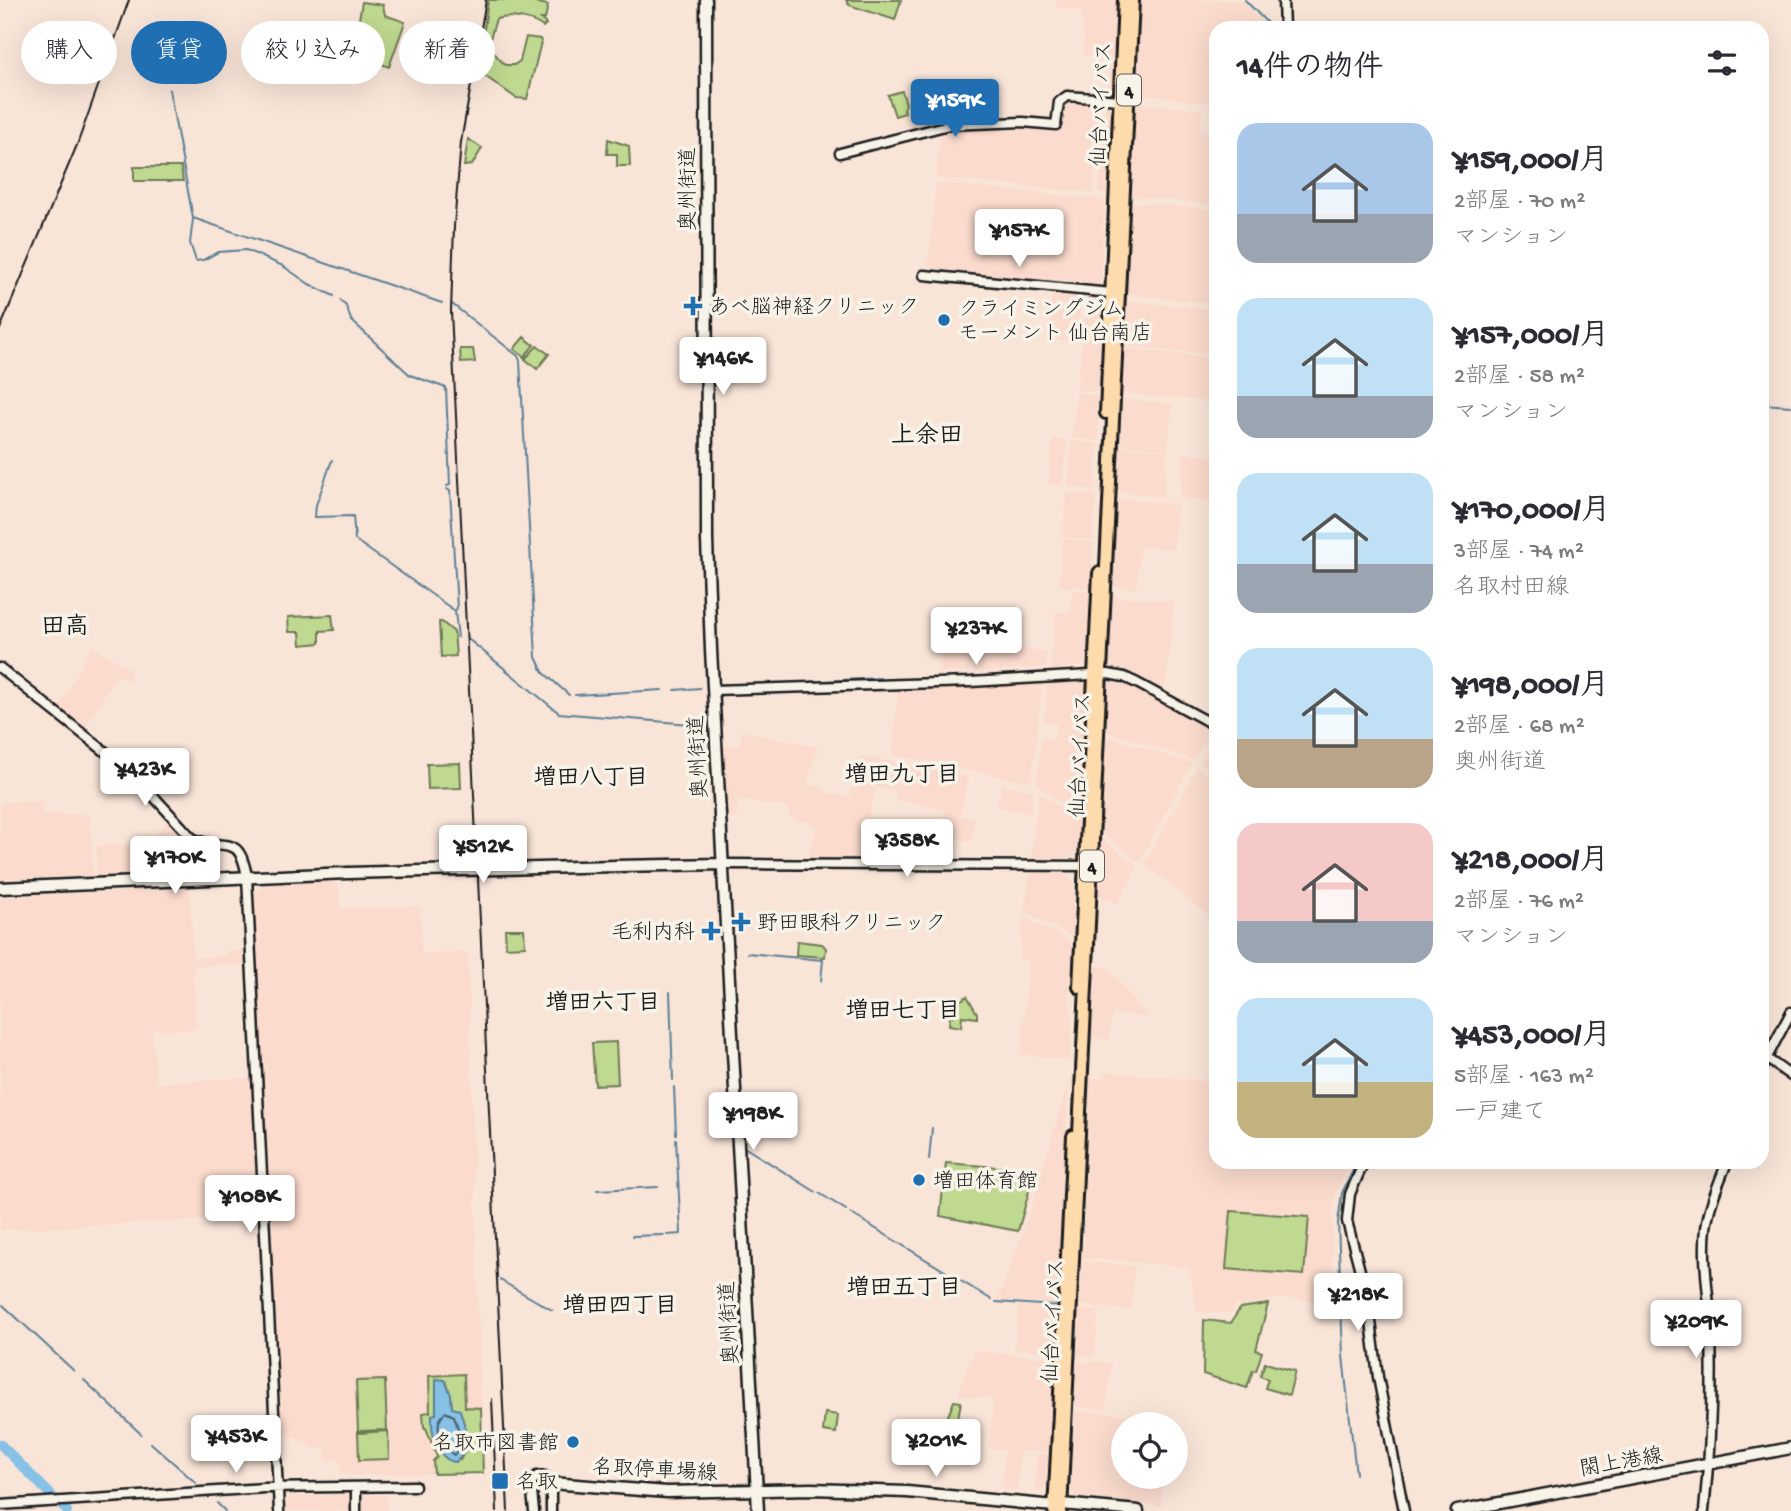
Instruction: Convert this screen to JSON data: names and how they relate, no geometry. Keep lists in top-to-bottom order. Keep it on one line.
{"streets":{"highway":["4","仙台バイパス"],"main road":["奥州街道","閖上港線","名取停車場線"]},"crossings":[["奥州街道","名取停車場線"]],"districts":["上余田","田高","増田九丁目","増田八丁目","増田六丁目","増田七丁目","増田五丁目","増田四丁目"],"places":{"health":["あべ脳神経クリニック","野田眼科クリニック","毛利内科"],"other":["クライミングジム モーメント 仙台南店","増田体育館","名取市図書館"],"transit":["名取"]},"page":{"chip":["購入","賃貸","絞り込み","新着"],"heading":"14件の物件","price":["¥159K","¥157K","¥146K","¥237K","¥423K","¥358K","¥512K","¥170K","¥198K","¥108K","¥218K","¥209K","¥453K","¥201K"],"list":[{"name":"¥159,000/月","note":"2部屋 · 70 m² · マンション"},{"name":"¥157,000/月","note":"2部屋 · 58 m² · マンション"},{"name":"¥170,000/月","note":"3部屋 · 74 m² · 名取村田線"},{"name":"¥198,000/月","note":"2部屋 · 68 m² · 奥州街道"},{"name":"¥218,000/月","note":"2部屋 · 76 m² · マンション"},{"name":"¥453,000/月","note":"5部屋 · 163 m² · 一戸建て"}]}}
